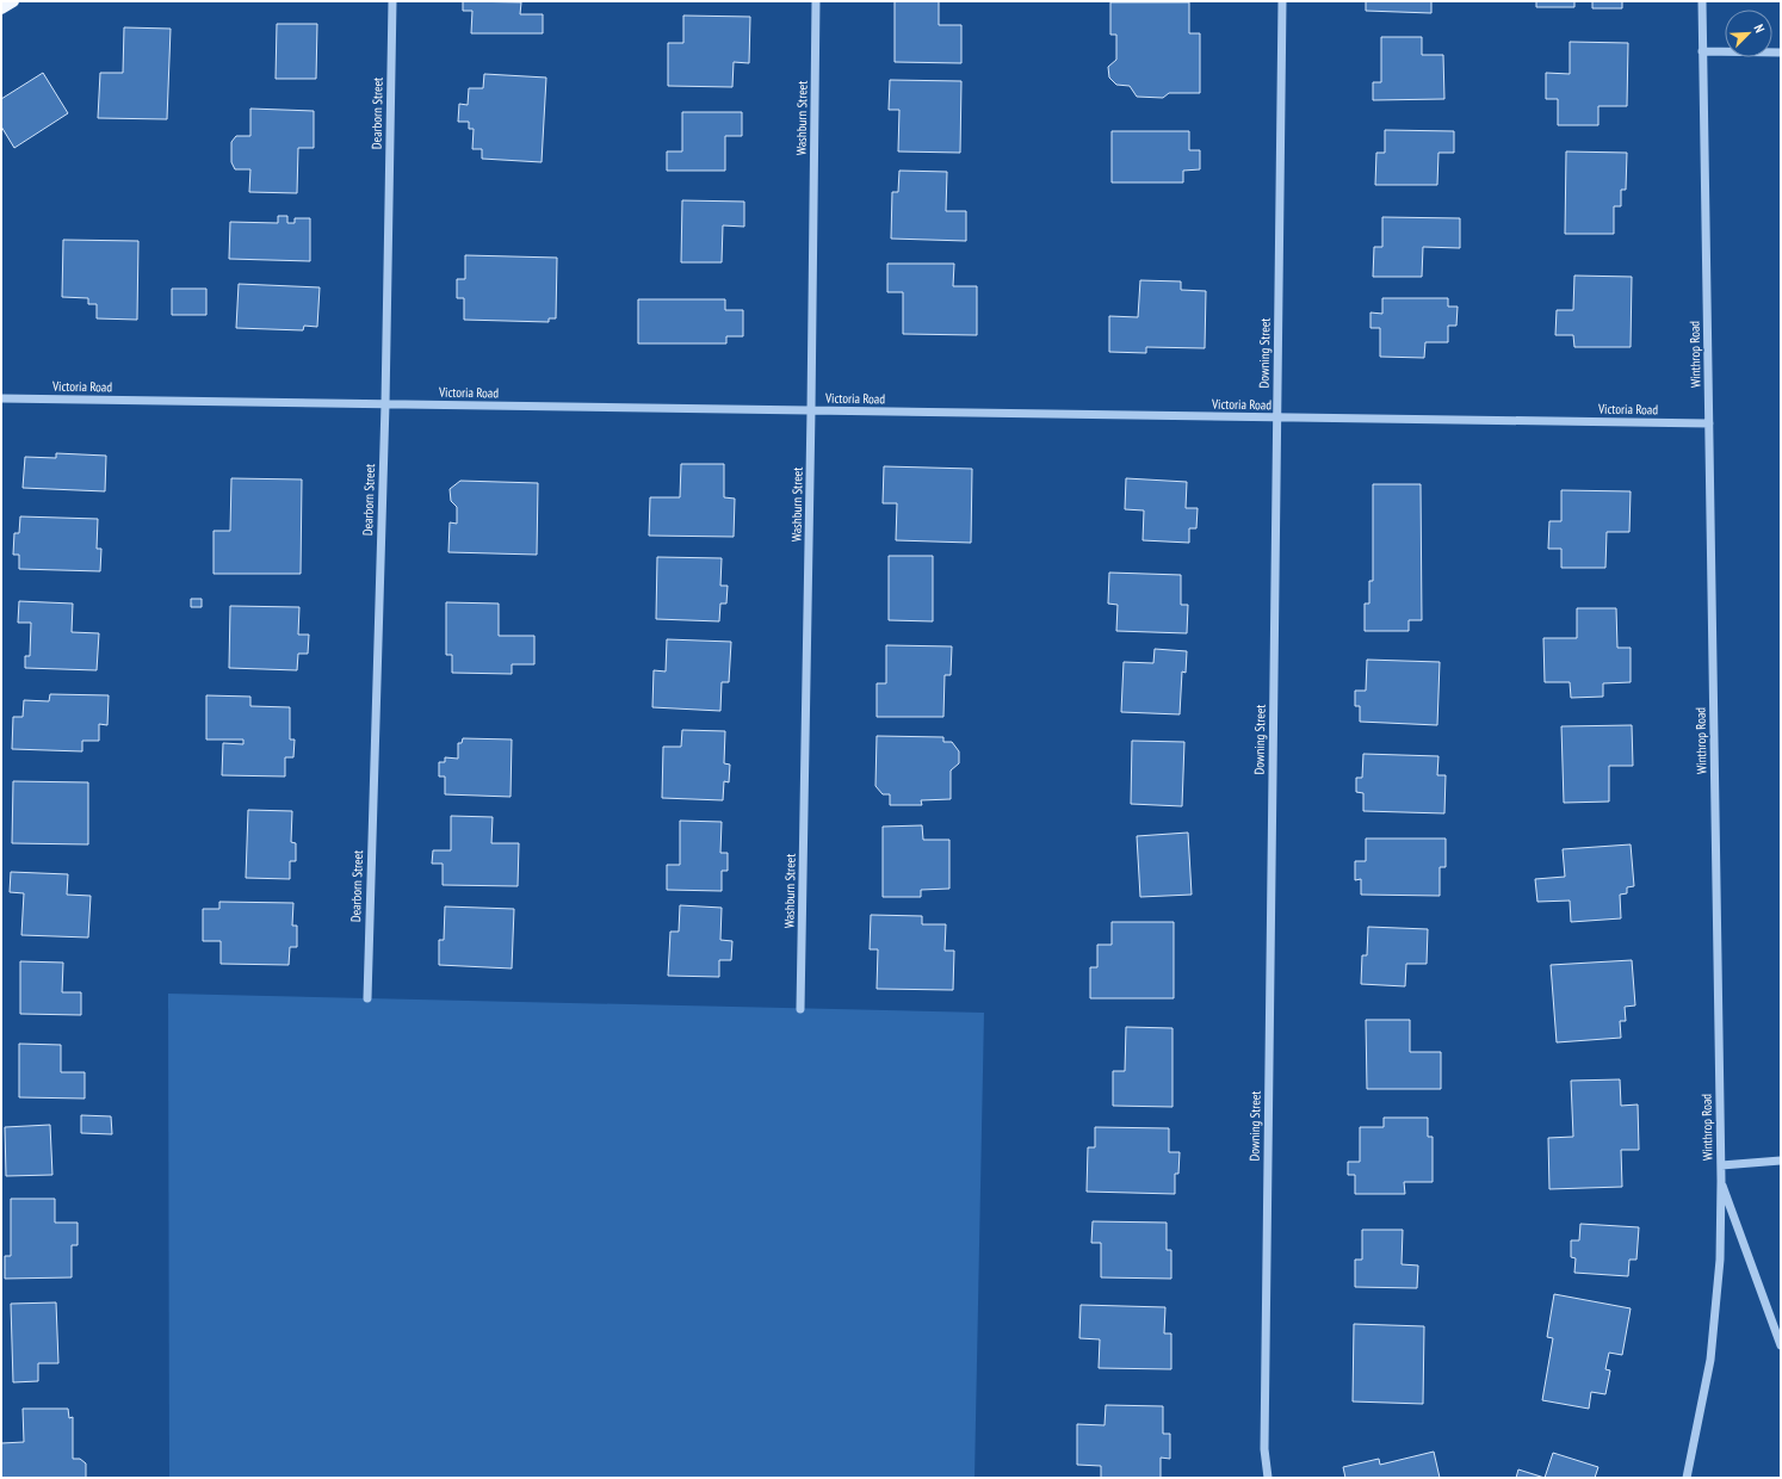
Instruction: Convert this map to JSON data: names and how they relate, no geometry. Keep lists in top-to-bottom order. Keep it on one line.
{"streets":{"street":["Dearborn Street","Washburn Street","Downing Street","Winthrop Road","Victoria Road"]},"crossings":[["Dearborn Street","Victoria Road"],["Washburn Street","Victoria Road"],["Downing Street","Victoria Road"],["Winthrop Road","Victoria Road"]],"north":"top right"}
